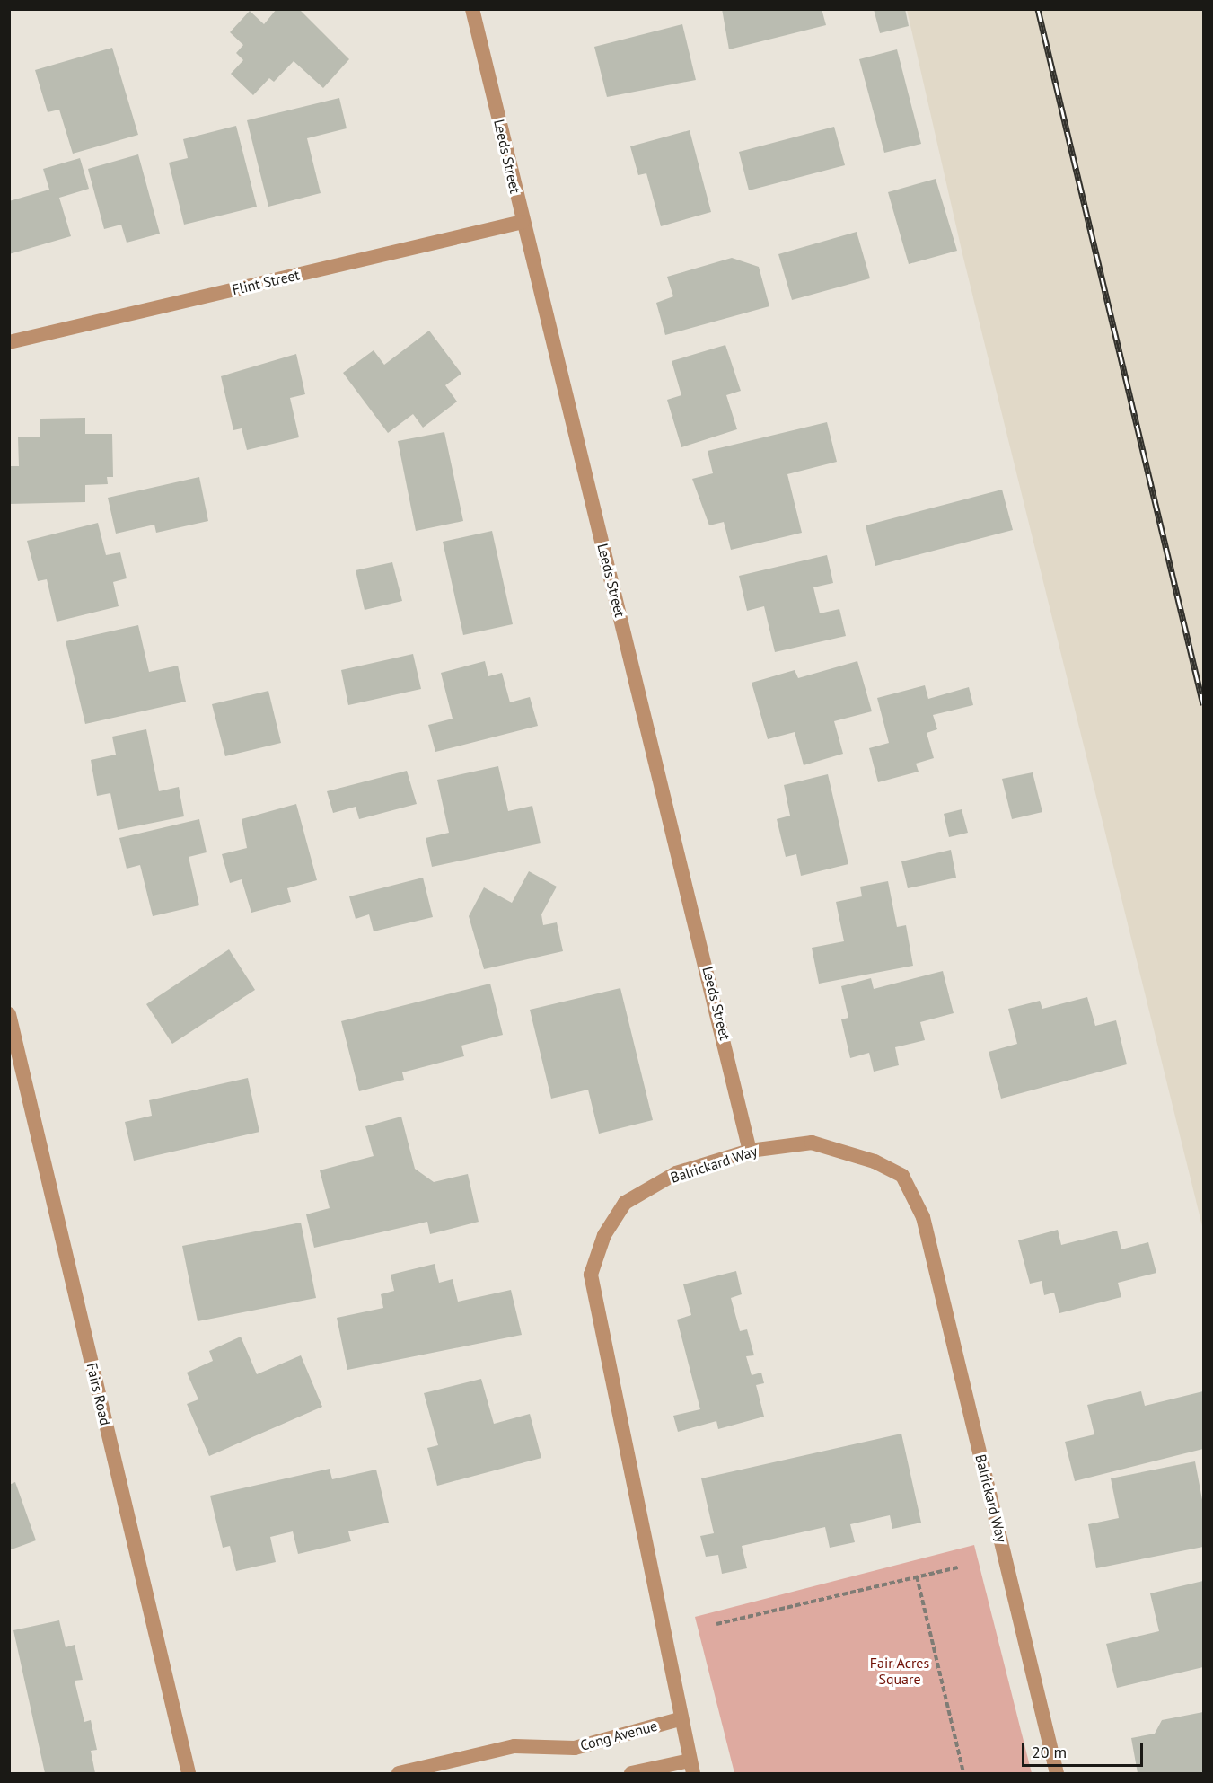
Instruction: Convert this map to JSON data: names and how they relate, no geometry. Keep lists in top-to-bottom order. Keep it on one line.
{"streets":{"street":["Leeds Street","Flint Street","Balrickard Way","Fairs Road","Cong Avenue"]},"crossings":[["Leeds Street","Flint Street"],["Leeds Street","Balrickard Way"],["Balrickard Way","Cong Avenue"]],"parks":["Fair Acres Square"],"scale_bar":"20 m"}
